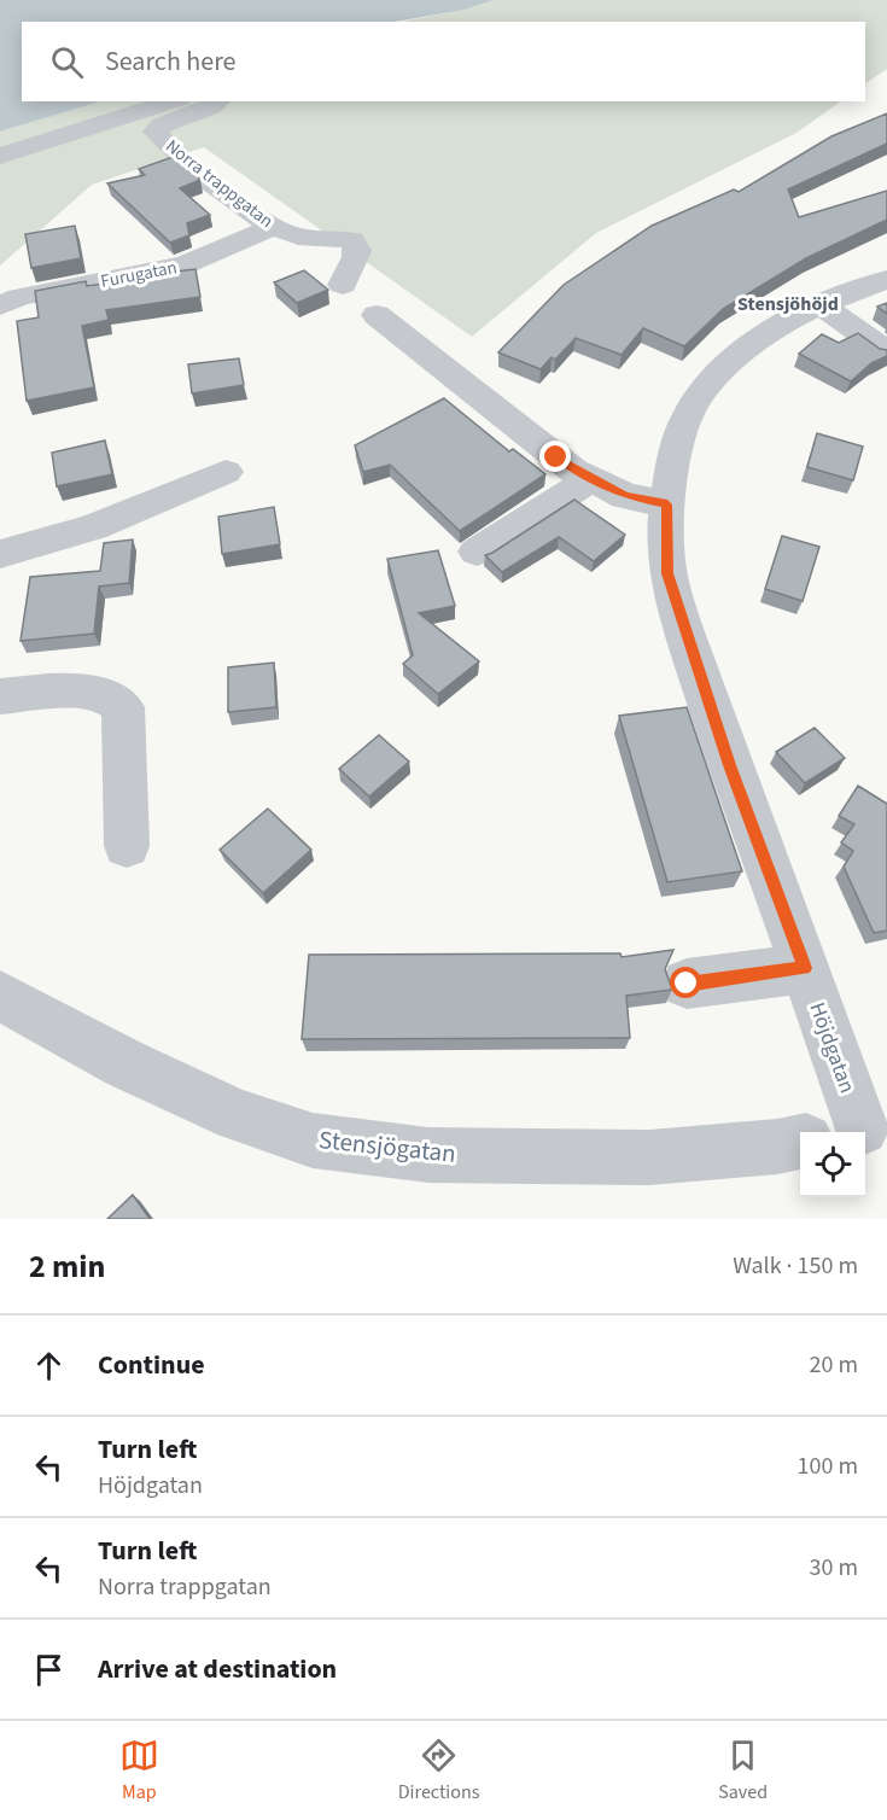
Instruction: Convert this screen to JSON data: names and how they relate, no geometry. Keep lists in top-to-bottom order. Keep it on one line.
{"streets":{"street":["Norra trappgatan","Furugatan","Höjdgatan","Stensjögatan"]},"crossings":[["Norra trappgatan","Furugatan"]],"districts":["Stensjöhöjd"],"page":{"search":"Search here","heading":["2 min","Walk · 150 m"],"list":[["Continue","20 m"],["Turn left","Höjdgatan","100 m"],["Turn left","Norra trappgatan","30 m"],"Arrive at destination"],"nav":["Map","Directions","Saved"]}}
